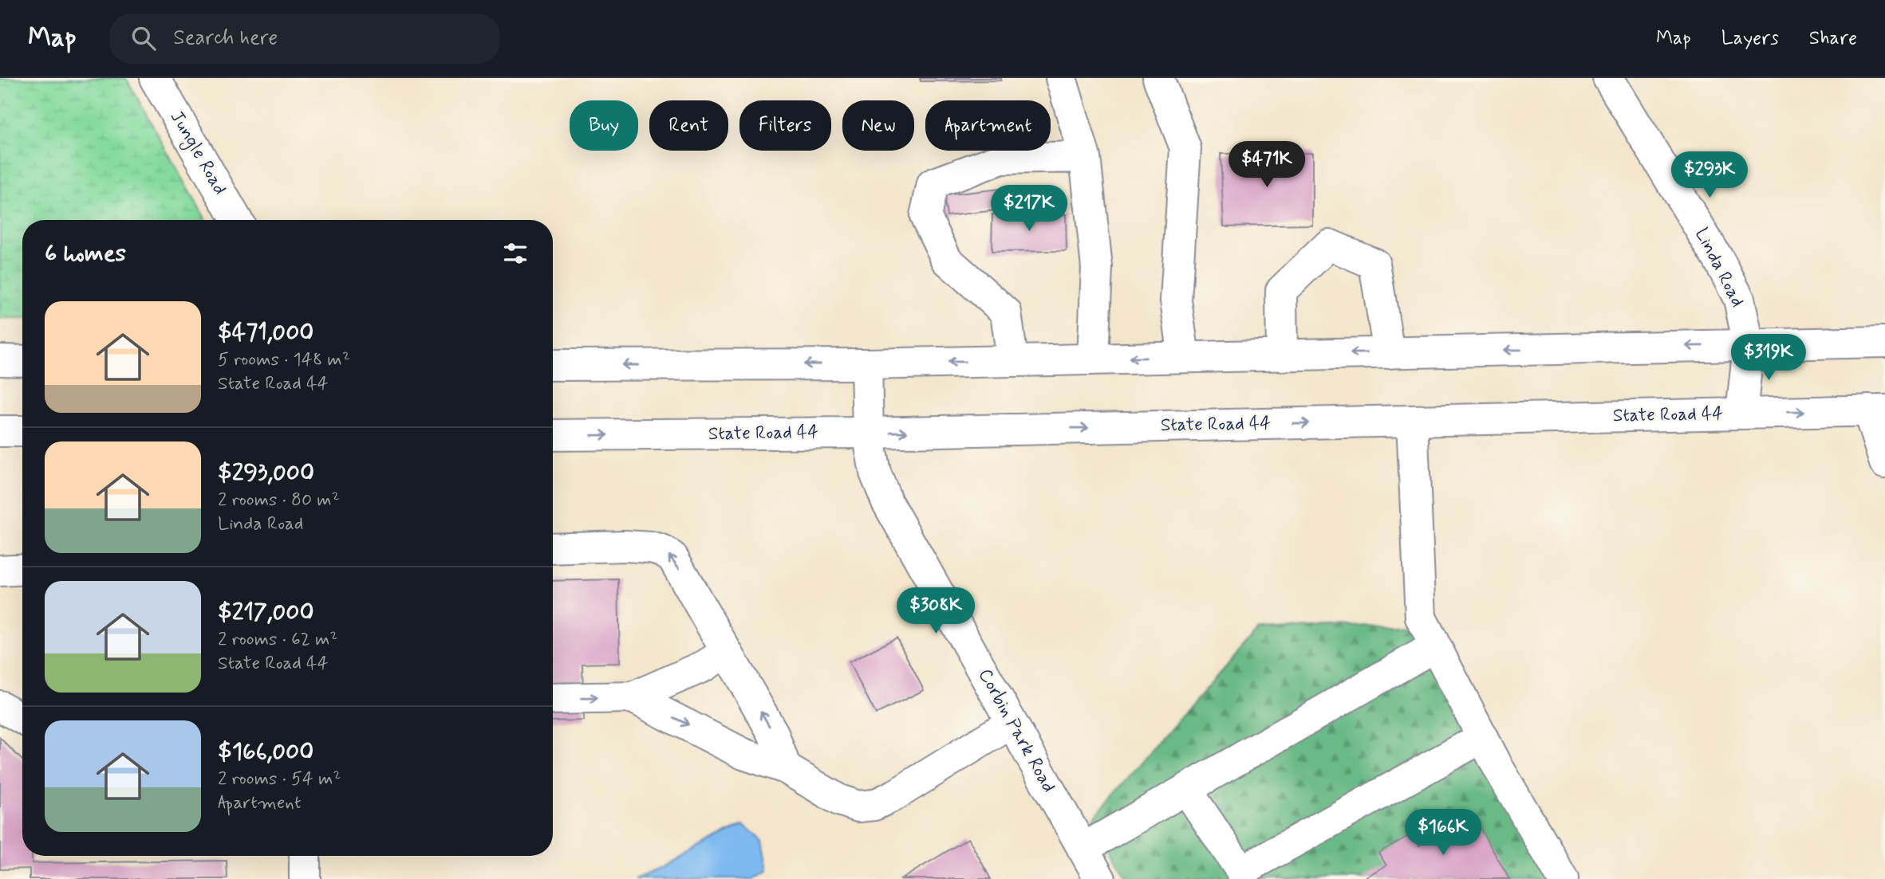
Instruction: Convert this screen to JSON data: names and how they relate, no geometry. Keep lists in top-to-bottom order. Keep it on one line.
{"streets":{"main road":["Jungle Road","Linda Road","State Road 44","Corbin Park Road"]},"crossings":[["Linda Road","State Road 44"],["State Road 44","Corbin Park Road"]],"page":{"header":"Map","search":"Search here","nav":["Map","Layers","Share"],"chip":["Buy","Rent","Filters","New","Apartment"],"price":["$471K","$293K","$217K","$319K","$308K","$166K"],"heading":"6 homes","list":[{"name":"$471,000","note":"5 rooms · 148 m² · State Road 44"},{"name":"$293,000","note":"2 rooms · 80 m² · Linda Road"},{"name":"$217,000","note":"2 rooms · 62 m² · State Road 44"},{"name":"$166,000","note":"2 rooms · 54 m² · Apartment"}]}}
